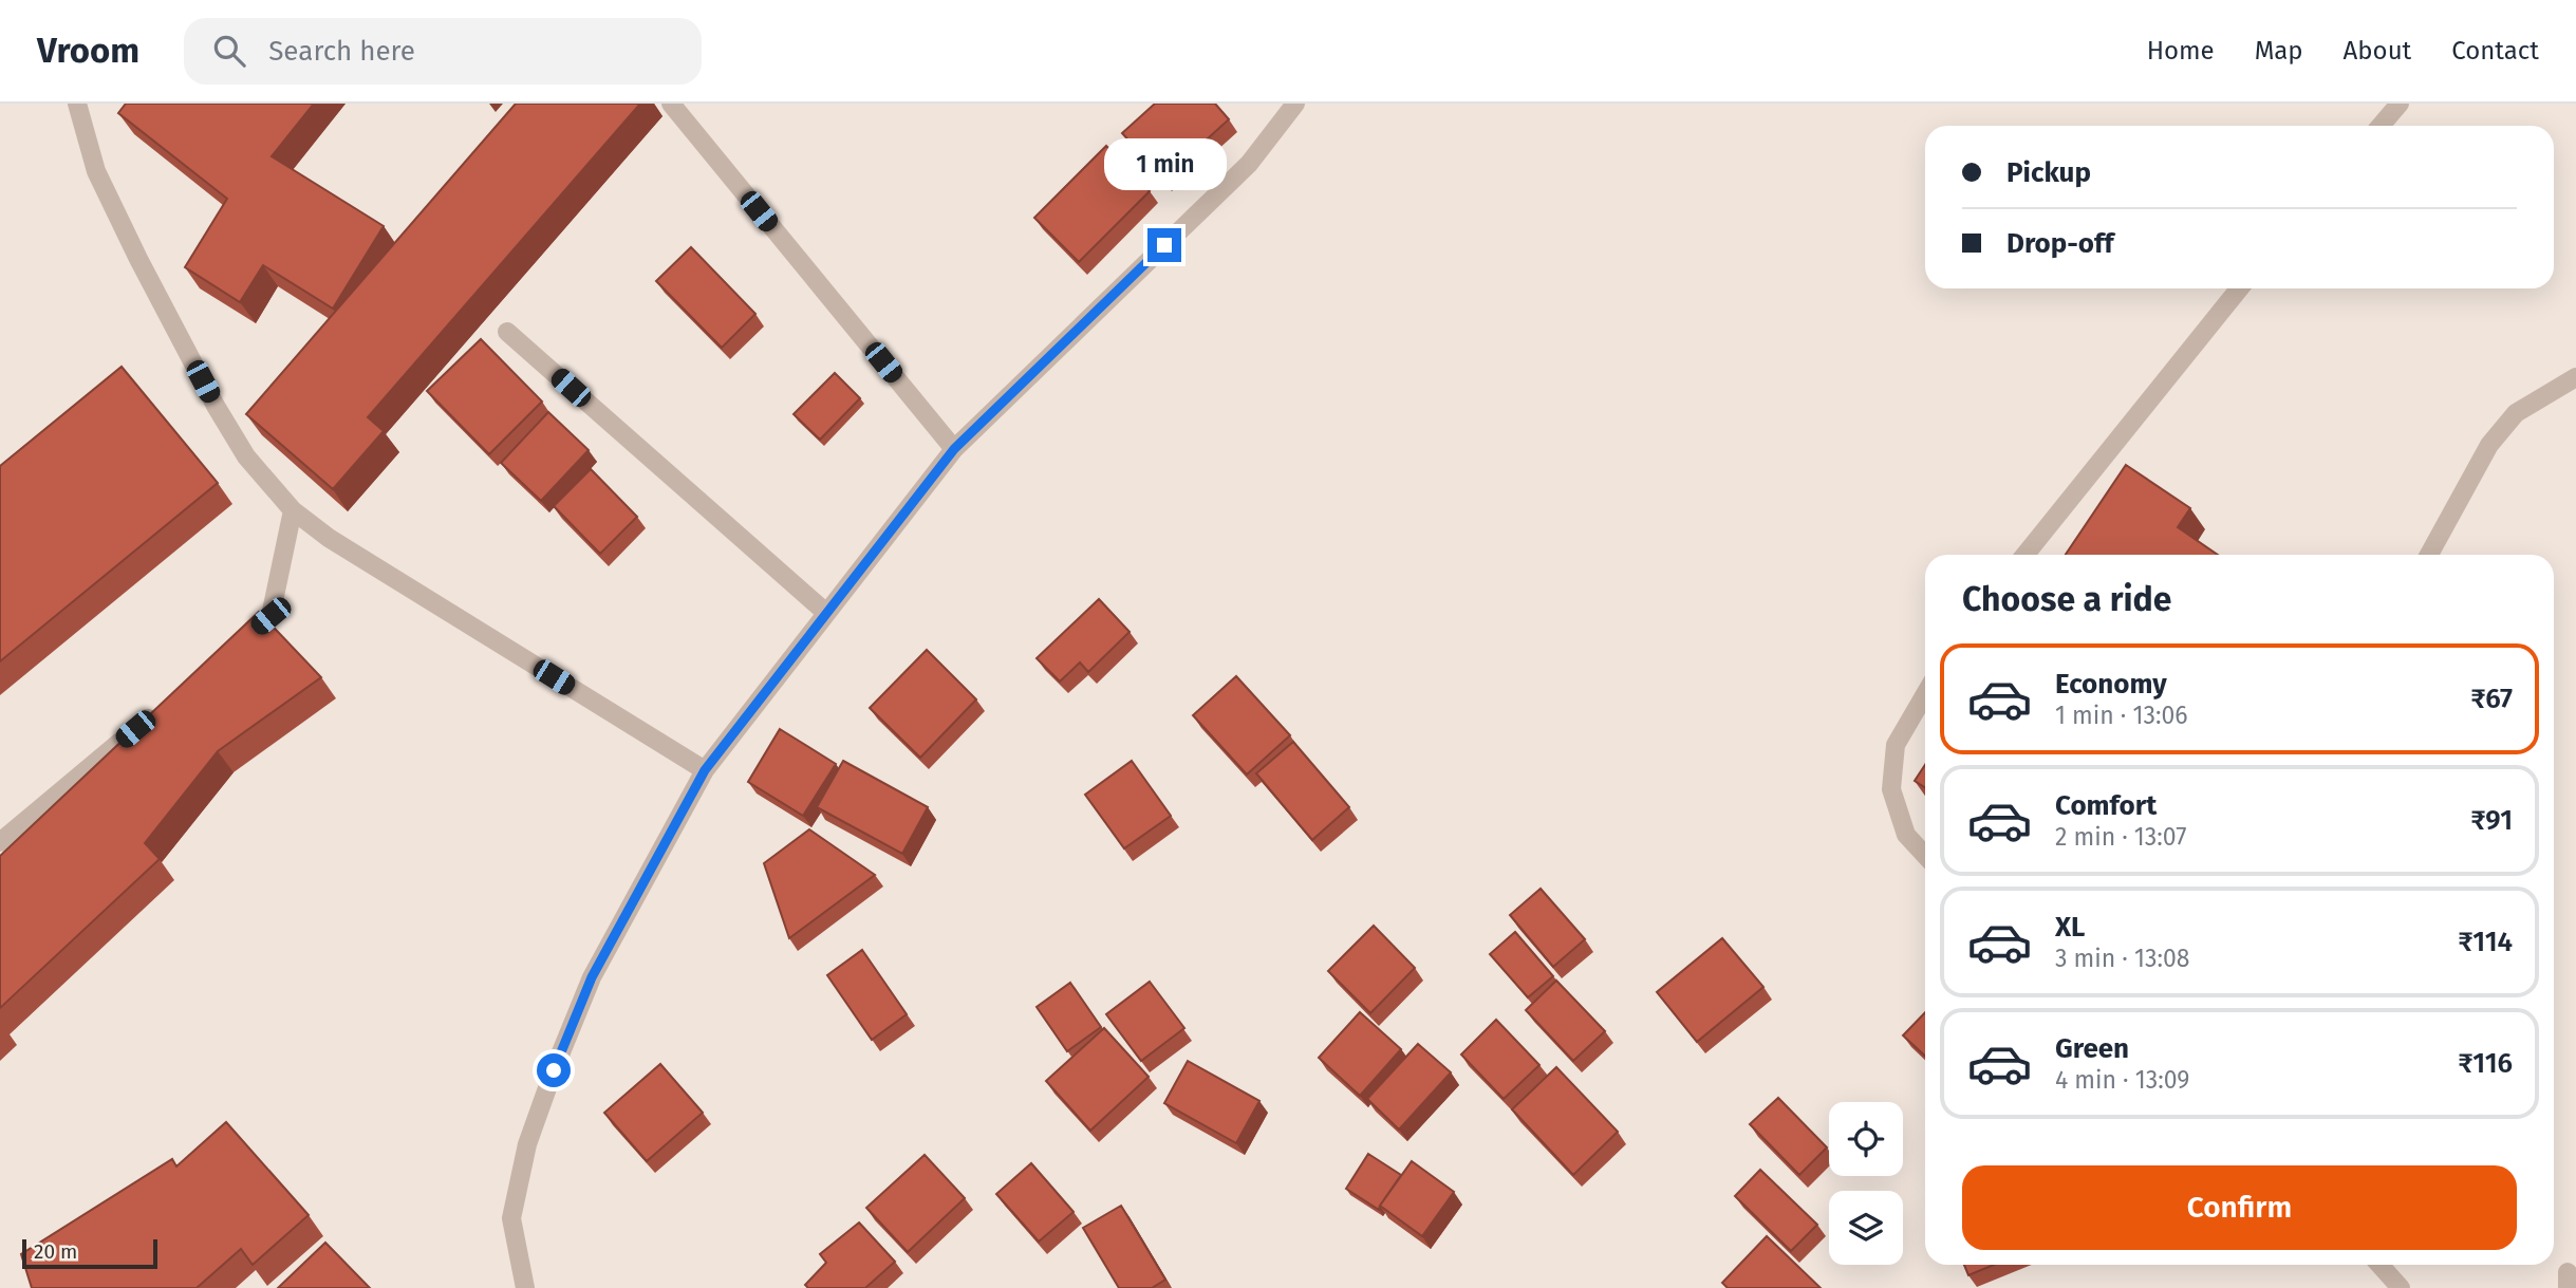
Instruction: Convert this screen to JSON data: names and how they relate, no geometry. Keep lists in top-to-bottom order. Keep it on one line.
{"scale_bar":"20 m","page":{"header":"Vroom","search":"Search here","nav":["Home","Map","About","Contact"],"banner":["Pickup","Drop-off"],"bubble":"1 min","heading":"Choose a ride","list":[{"name":"Economy","note":"1 min · 13:06","value":"₹67"},{"name":"Comfort","note":"2 min · 13:07","value":"₹91"},{"name":"XL","note":"3 min · 13:08","value":"₹114"},{"name":"Green","note":"4 min · 13:09","value":"₹116"}],"buttons":"Confirm","scale":"20 m"}}
